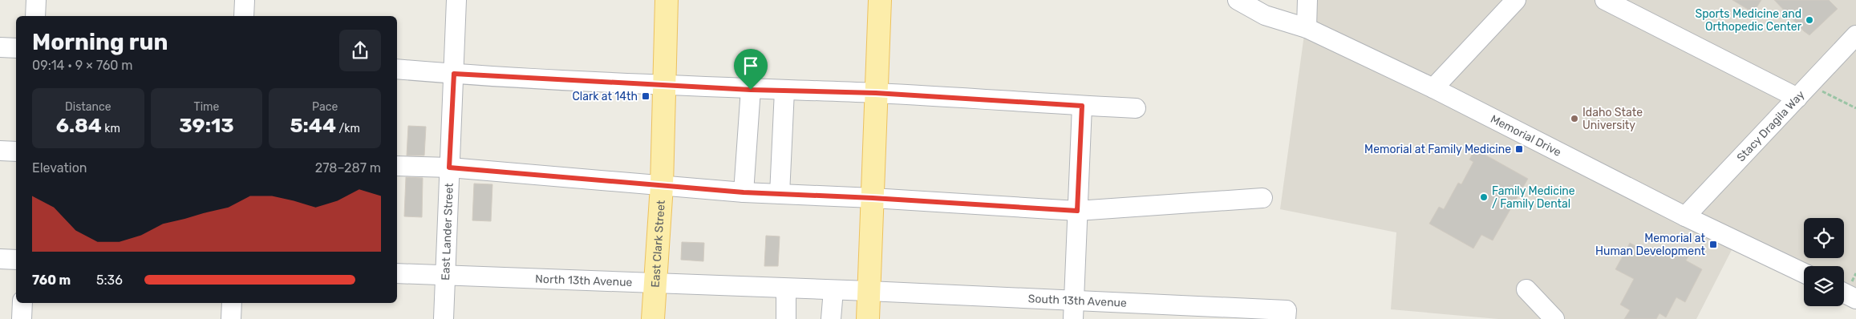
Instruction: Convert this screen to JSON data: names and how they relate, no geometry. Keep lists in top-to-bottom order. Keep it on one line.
{"streets":{"main road":["East Clark Street"],"street":["Stacy Dragila Way","Memorial Drive","East Lander Street","North 13th Avenue","South 13th Avenue"]},"crossings":[["Stacy Dragila Way","Memorial Drive"],["East Lander Street","North 13th Avenue"],["East Clark Street","North 13th Avenue"],["North 13th Avenue","South 13th Avenue"]],"places":{"other":["Sports Medicine and Orthopedic Center","Idaho State University","Family Medicine / Family Dental"],"transit":["Clark at 14th","Memorial at Family Medicine","Memorial at Human Development"]},"page":{"heading":["Morning run","09:14 · 9 × 760 m"],"stats":[["Distance","6.84 km"],["Time","39:13"],["Pace","5:44 /km"]],"chart":["Elevation","278–287 m"],"list":[{"name":"760 m","note":"5:36"}]}}
